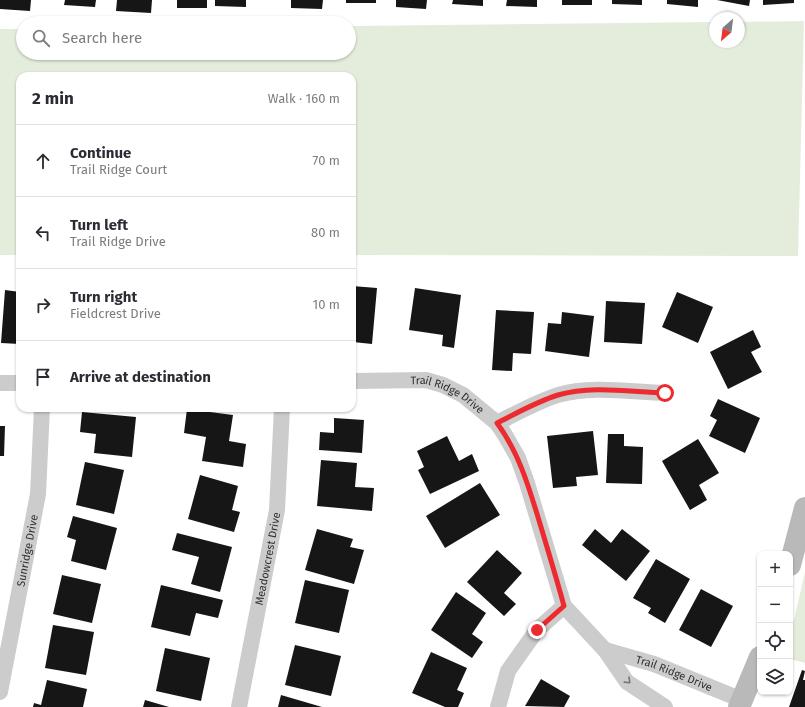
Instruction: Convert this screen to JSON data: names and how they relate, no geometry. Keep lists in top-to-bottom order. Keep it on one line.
{"streets":{"street":["Trail Ridge Drive","Sunridge Drive","Meadowcrest Drive"]},"north":"bottom left","page":{"search":"Search here","heading":["2 min","Walk · 160 m"],"list":[["Continue","Trail Ridge Court","70 m"],["Turn left","Trail Ridge Drive","80 m"],["Turn right","Fieldcrest Drive","10 m"],"Arrive at destination"],"map_buttons":["+","−"]}}
